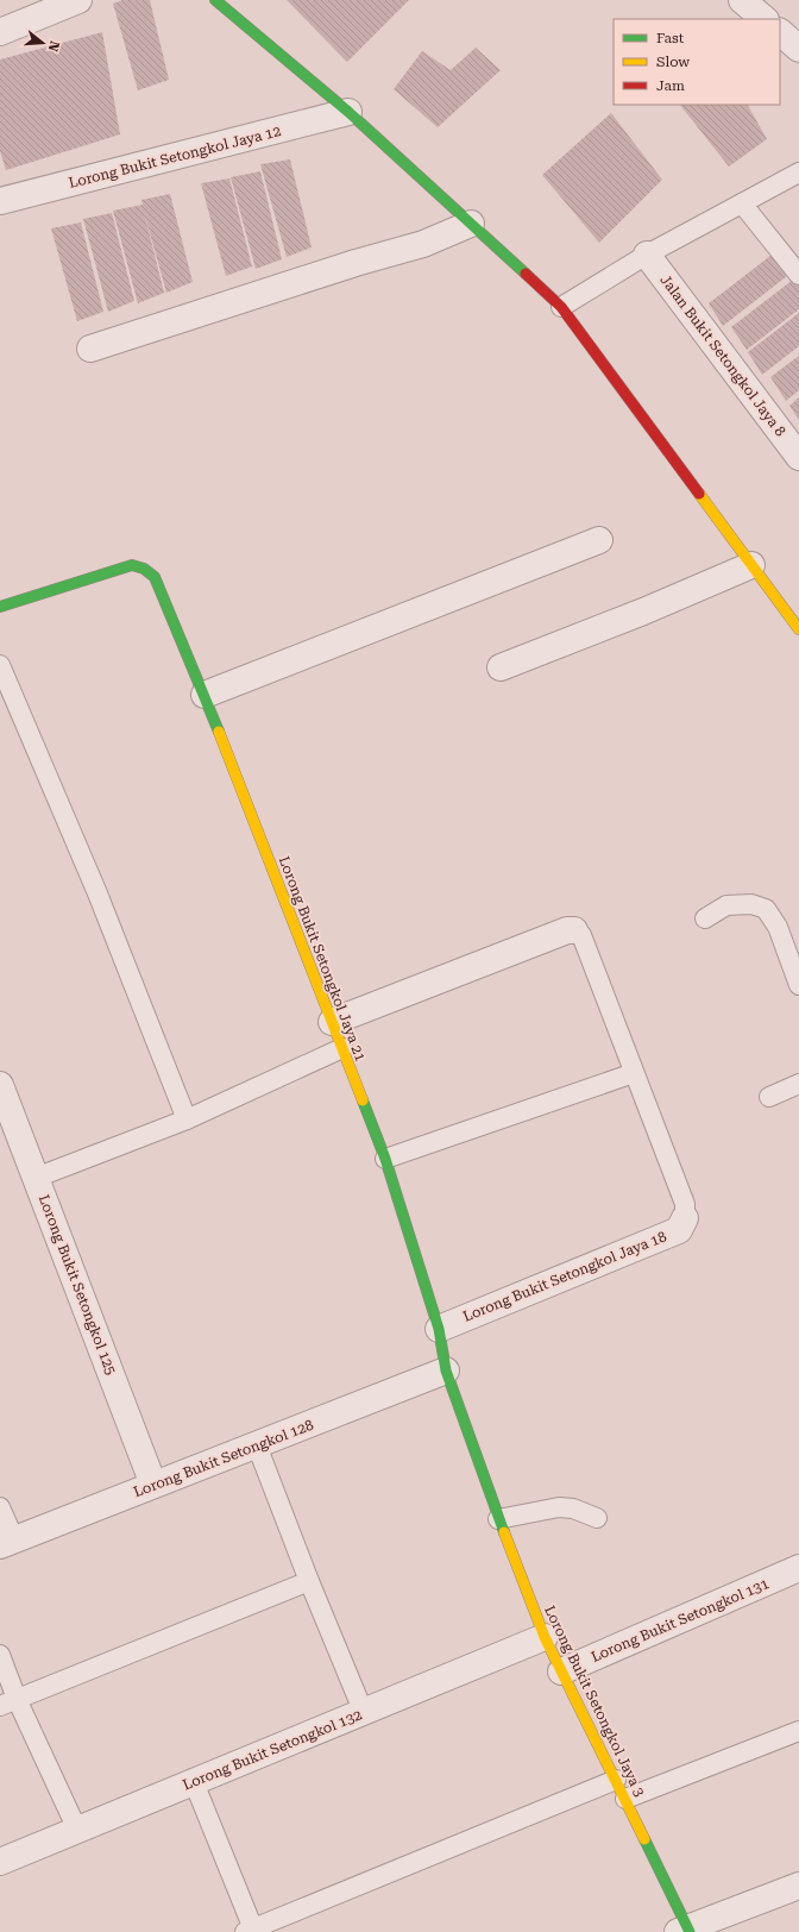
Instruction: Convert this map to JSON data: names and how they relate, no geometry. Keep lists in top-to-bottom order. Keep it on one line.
{"streets":{"street":["Lorong Bukit Setongkol Jaya 12","Jalan Bukit Setongkol Jaya 8","Lorong Bukit Setongkol Jaya 21","Lorong Bukit Setongkol Jaya 18","Lorong Bukit Setongkol 125","Lorong Bukit Setongkol 128","Lorong Bukit Setongkol 131","Lorong Bukit Setongkol Jaya 3","Lorong Bukit Setongkol 132"]},"crossings":[["Lorong Bukit Setongkol Jaya 21","Lorong Bukit Setongkol Jaya 18"],["Lorong Bukit Setongkol Jaya 21","Lorong Bukit Setongkol 128"],["Lorong Bukit Setongkol Jaya 21","Lorong Bukit Setongkol Jaya 3"],["Lorong Bukit Setongkol 125","Lorong Bukit Setongkol 128"],["Lorong Bukit Setongkol 128","Lorong Bukit Setongkol Jaya 3"],["Lorong Bukit Setongkol 131","Lorong Bukit Setongkol Jaya 3"],["Lorong Bukit Setongkol Jaya 3","Lorong Bukit Setongkol 132"]],"legend":["Fast","Slow","Jam"],"north":"right"}
